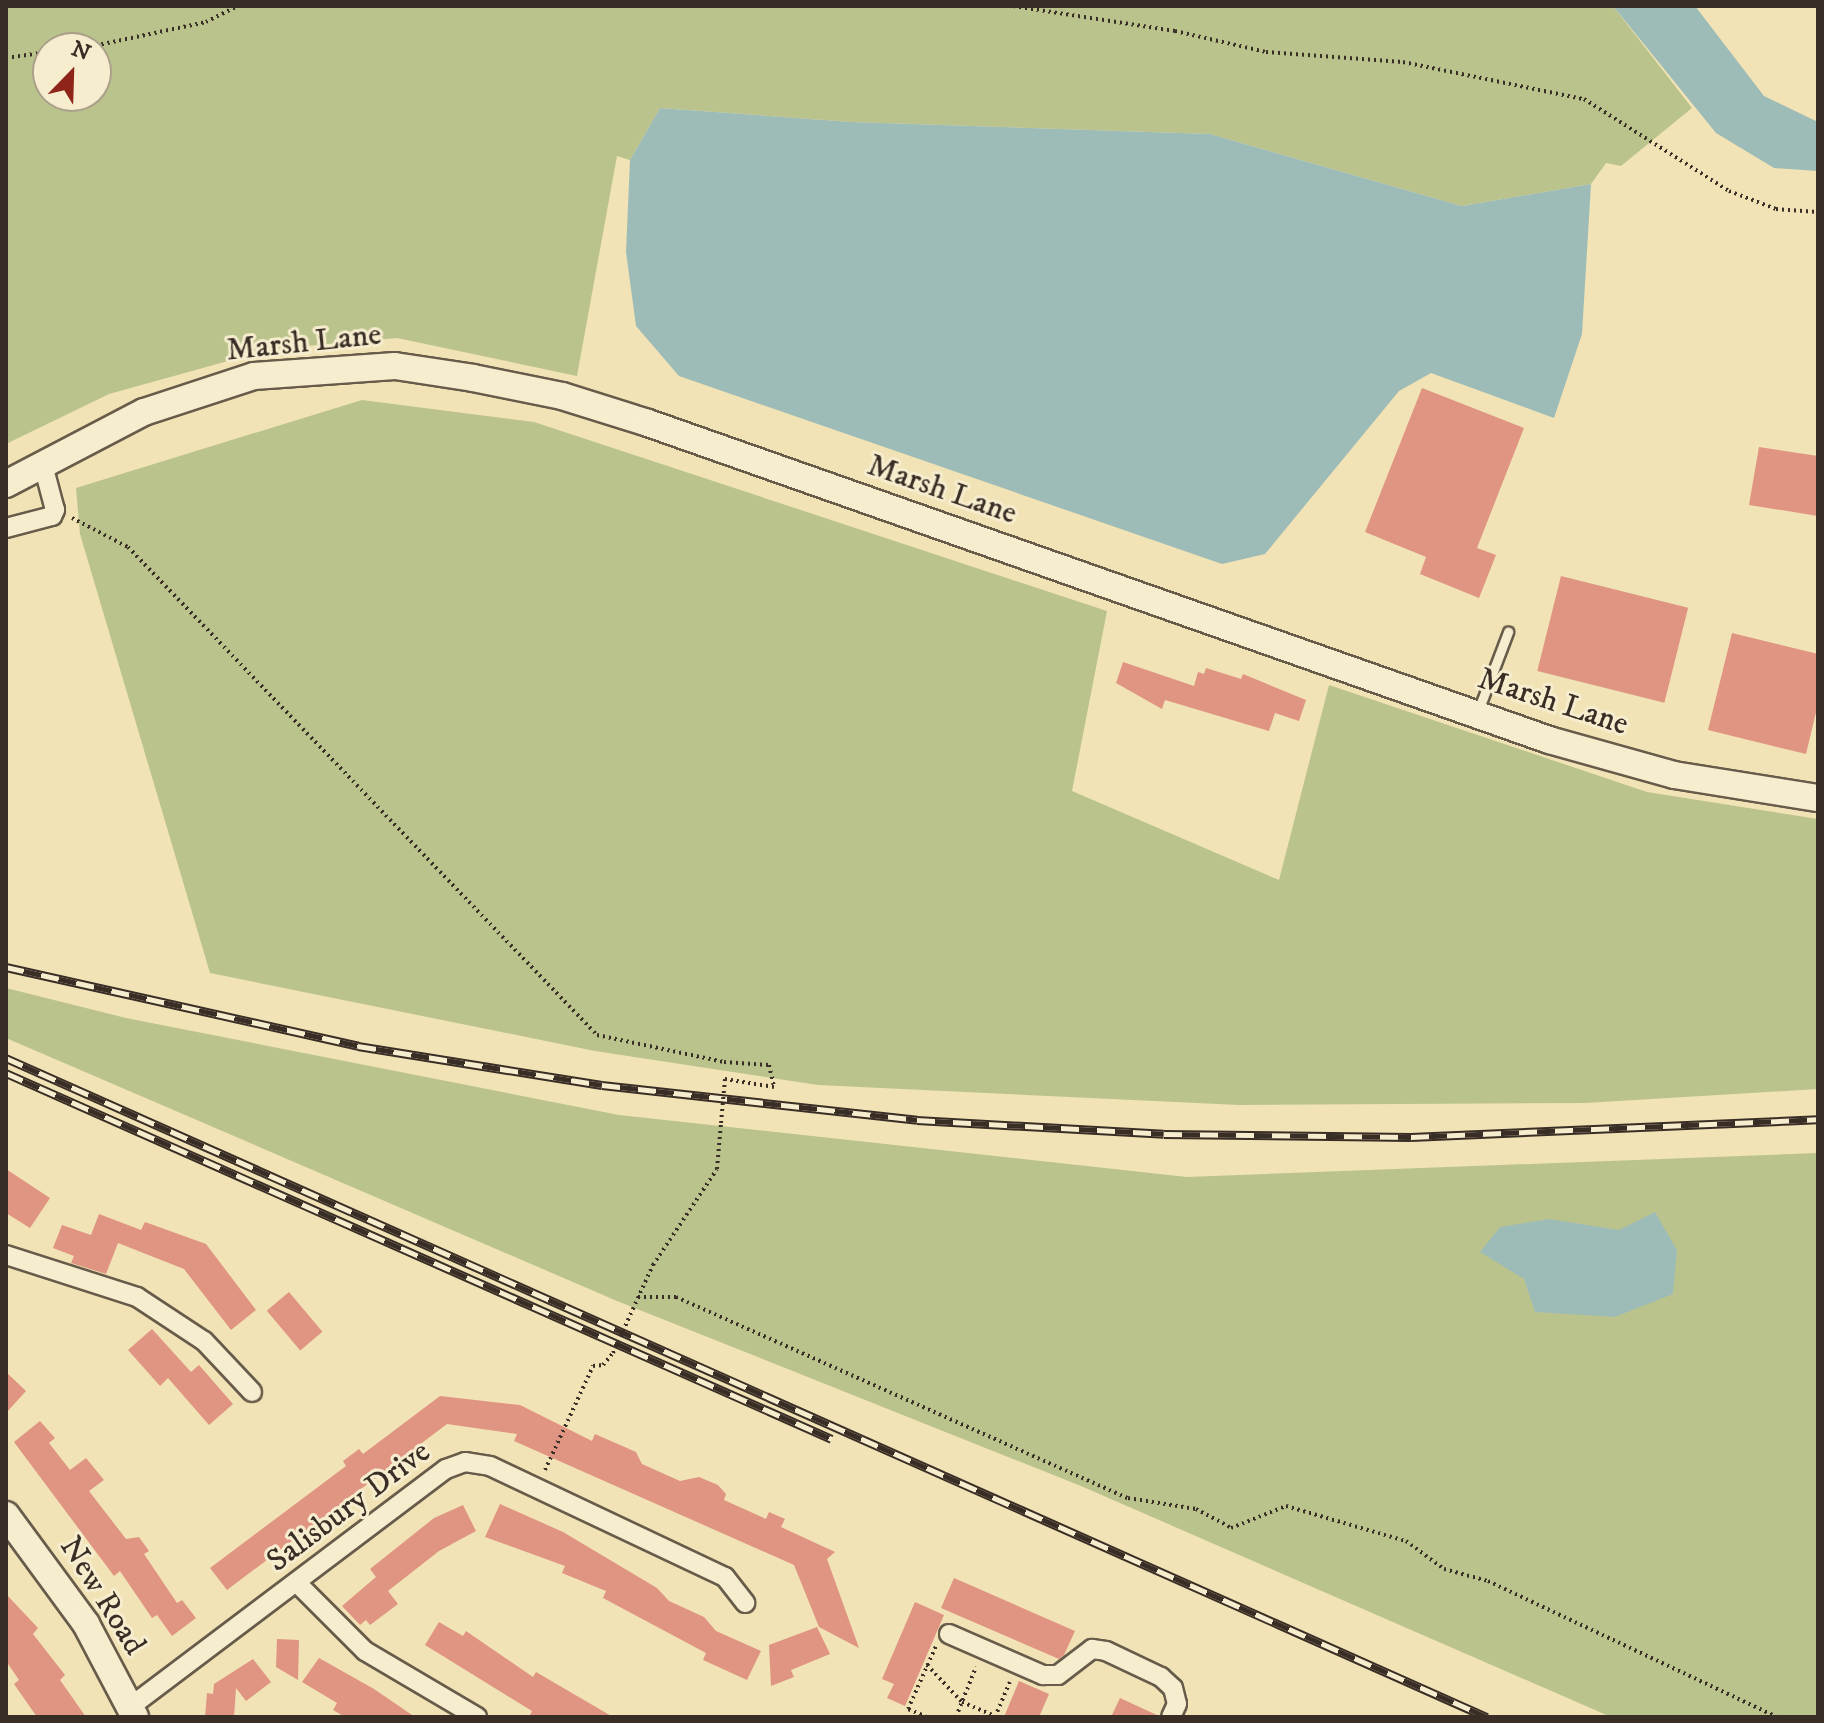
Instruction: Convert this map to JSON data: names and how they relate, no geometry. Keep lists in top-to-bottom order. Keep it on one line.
{"streets":{"main road":["Marsh Lane","New Road"],"street":["Salisbury Drive"]},"crossings":[["Salisbury Drive","New Road"]],"north":"top right"}
